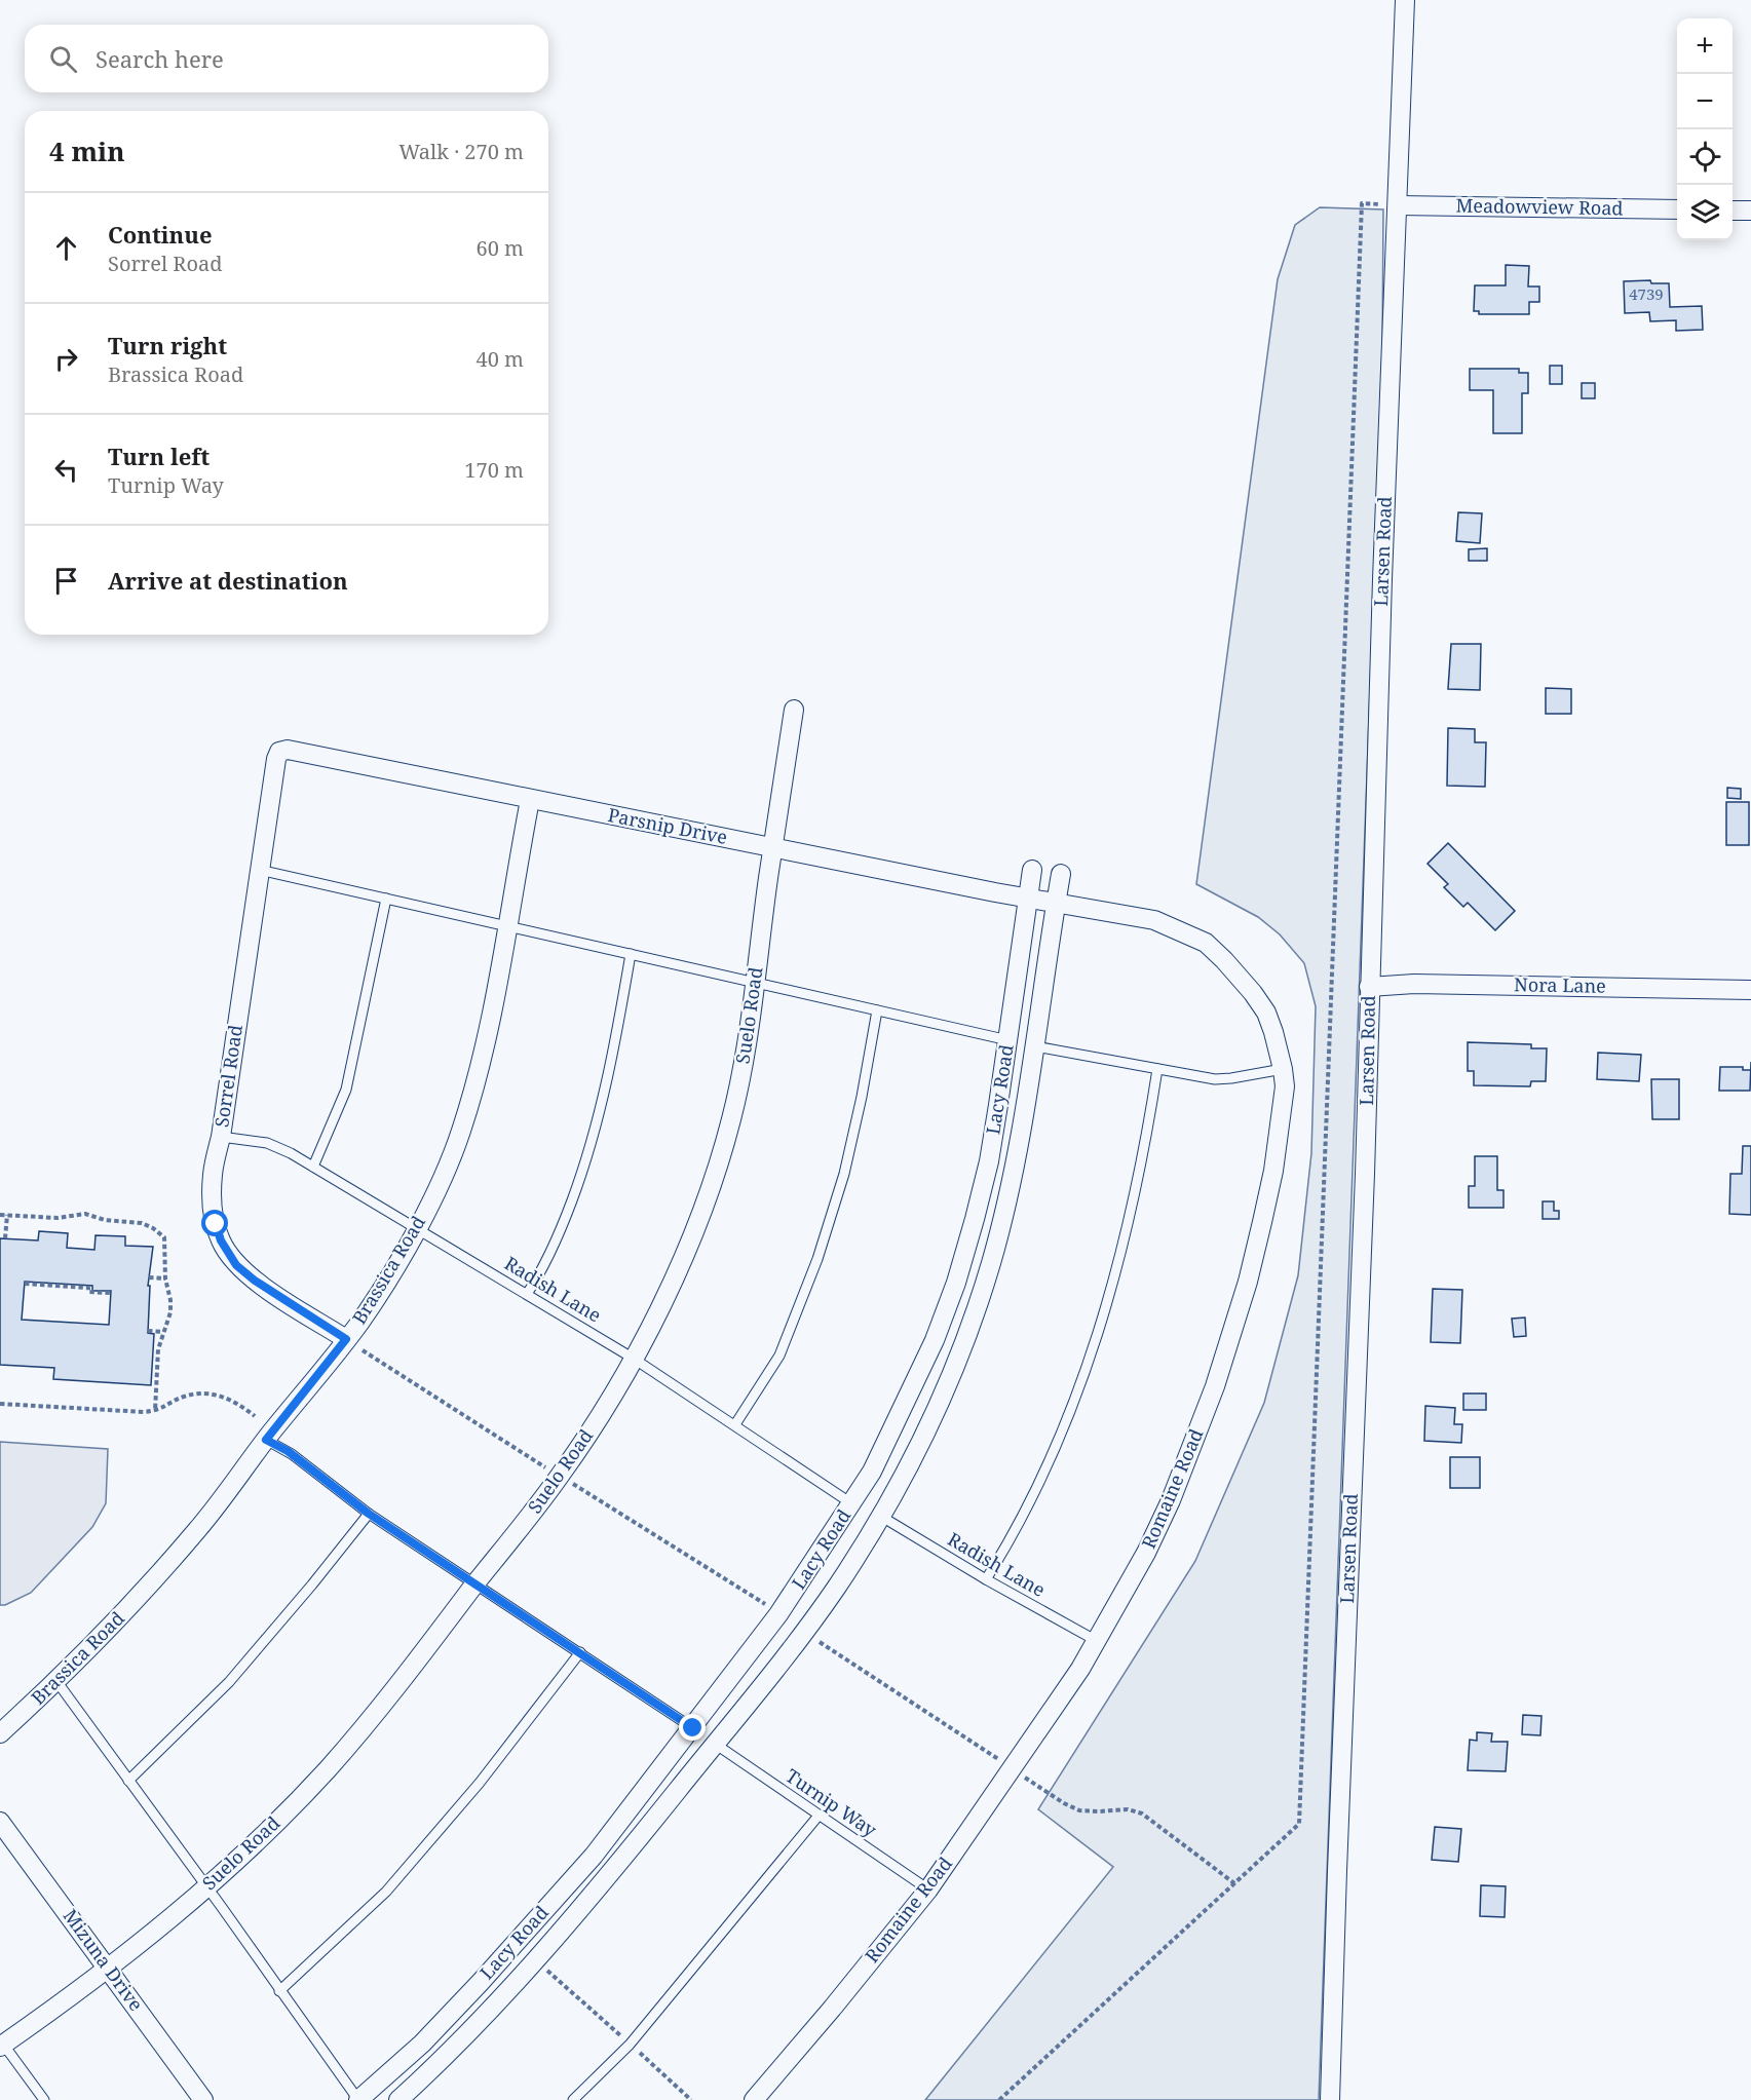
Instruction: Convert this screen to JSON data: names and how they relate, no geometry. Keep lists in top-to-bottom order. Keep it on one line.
{"streets":{"street":["Meadowview Road","Larsen Road","Parsnip Drive","Nora Lane","Suelo Road","Sorrel Road","Lacy Road","Brassica Road","Romaine Road","Mizuna Drive"],"lane":["Radish Lane","Turnip Way"]},"crossings":[["Meadowview Road","Larsen Road"],["Larsen Road","Nora Lane"],["Parsnip Drive","Suelo Road"],["Parsnip Drive","Sorrel Road"],["Parsnip Drive","Lacy Road"],["Parsnip Drive","Brassica Road"],["Parsnip Drive","Romaine Road"],["Suelo Road","Radish Lane"],["Suelo Road","Mizuna Drive"],["Sorrel Road","Brassica Road"],["Sorrel Road","Radish Lane"],["Lacy Road","Radish Lane"],["Lacy Road","Romaine Road"],["Lacy Road","Turnip Way"],["Brassica Road","Radish Lane"],["Radish Lane","Romaine Road"],["Romaine Road","Turnip Way"]],"house_numbers":["4739"],"page":{"map_buttons":["+","−"],"search":"Search here","heading":["4 min","Walk · 270 m"],"list":[["Continue","Sorrel Road","60 m"],["Turn right","Brassica Road","40 m"],["Turn left","Turnip Way","170 m"],"Arrive at destination"]}}
